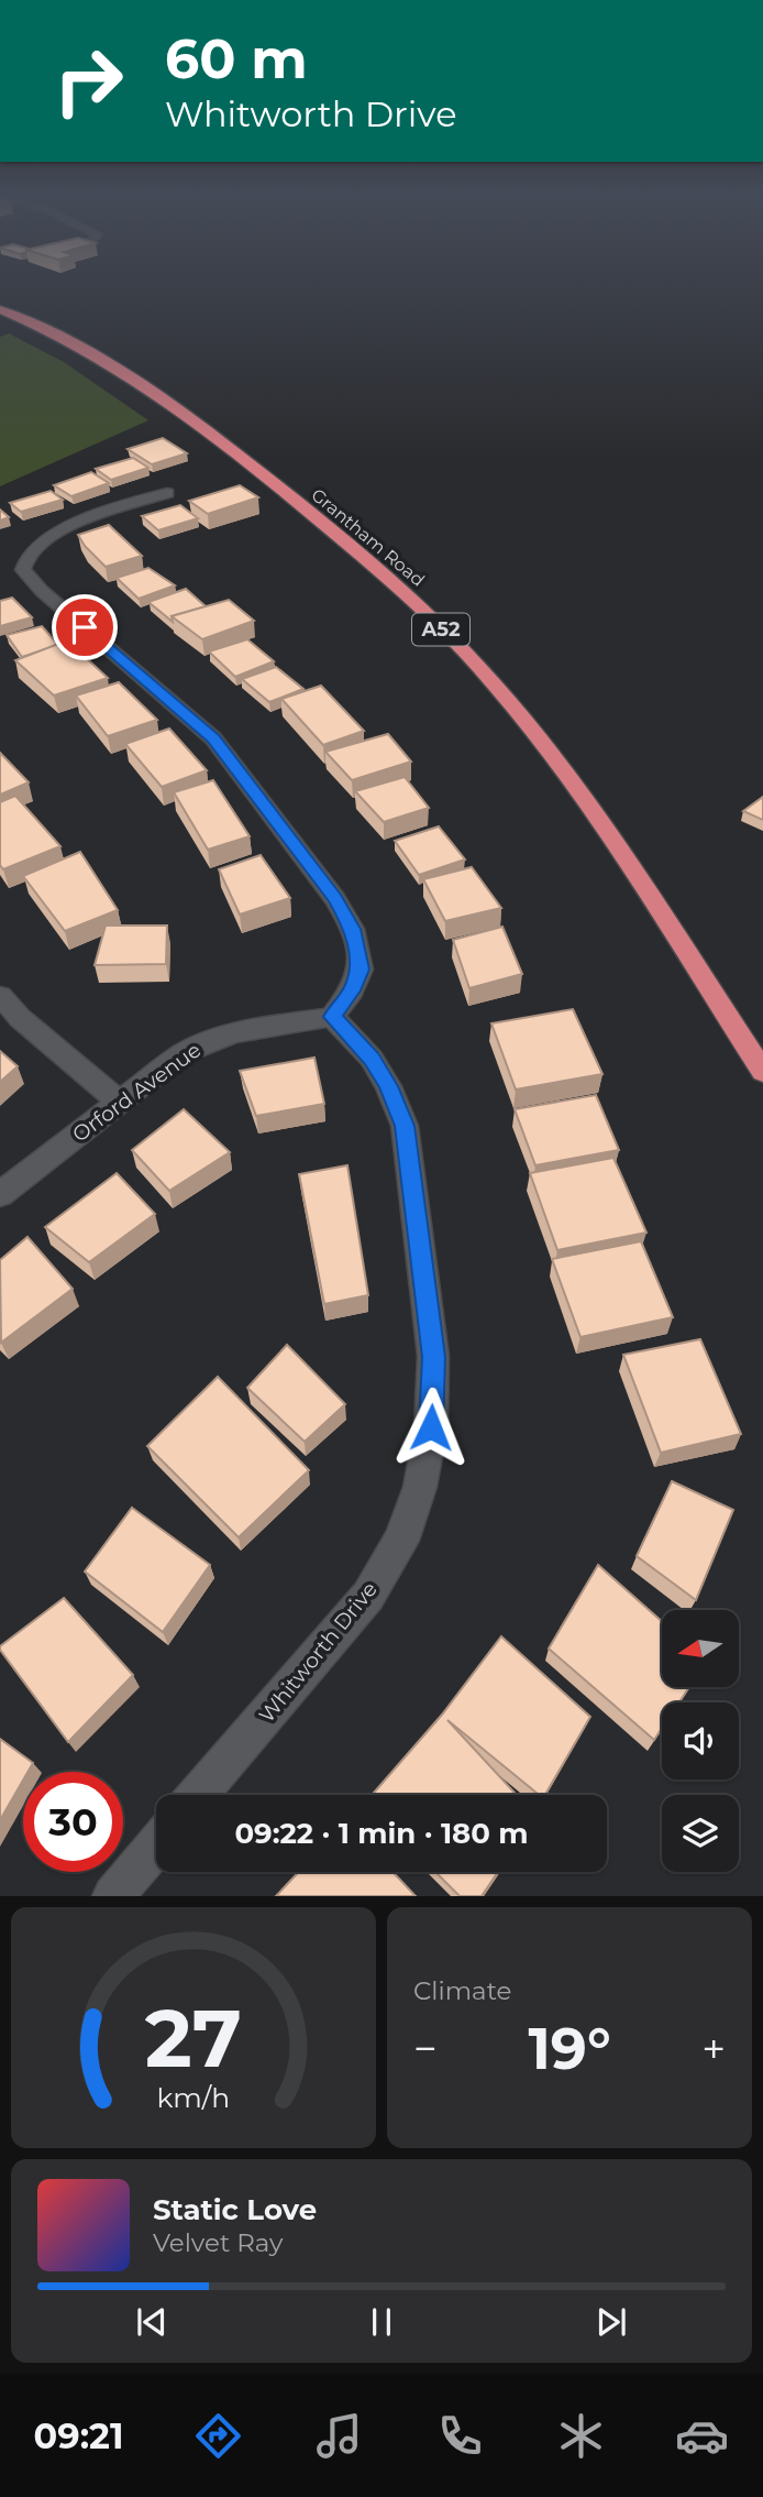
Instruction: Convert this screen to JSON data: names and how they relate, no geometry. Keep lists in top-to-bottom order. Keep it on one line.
{"streets":{"highway":["Grantham Road","A52"],"street":["Orford Avenue","Whitworth Drive"]},"crossings":[["Orford Avenue","Whitworth Drive"]],"north":"left","page":{"turn":["60 m","Whitworth Drive"],"limit":"30","trip":"09:22 · 1 min · 180 m","tile":"Climate","heat":["−","19°","+"],"song":["Static Love","Velvet Ray"],"tabs":"09:21","gauge":["27","km/h"]}}
